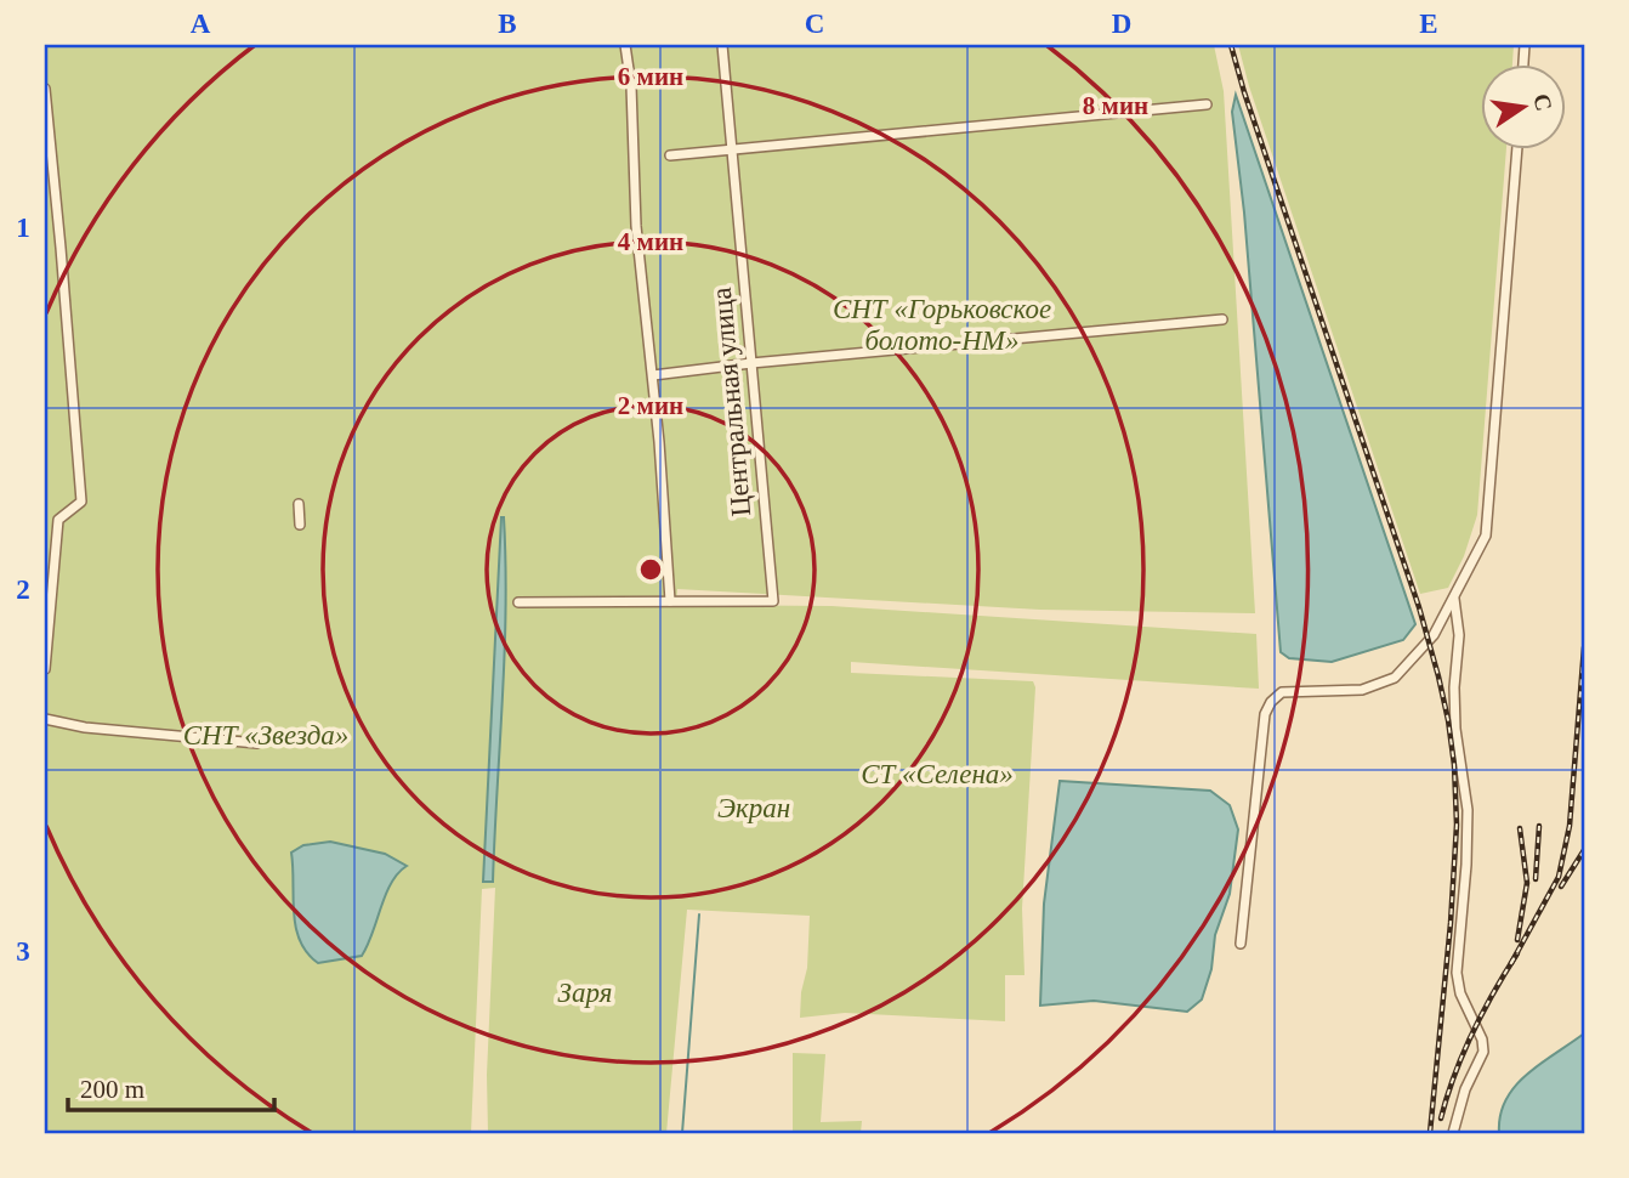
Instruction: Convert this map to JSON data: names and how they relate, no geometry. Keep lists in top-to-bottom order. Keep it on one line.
{"streets":{"street":["Центральная улица"]},"parks":["СНТ «Горьковское болото-НМ»","СНТ «Звезда»","СТ «Селена»","Экран","Заря"],"scale_bar":"200 m","north":"right","grid":{"columns":["A","B","C","D","E"],"rows":["1","2","3"]},"rings":["6 мин","8 мин","4 мин","2 мин"]}
